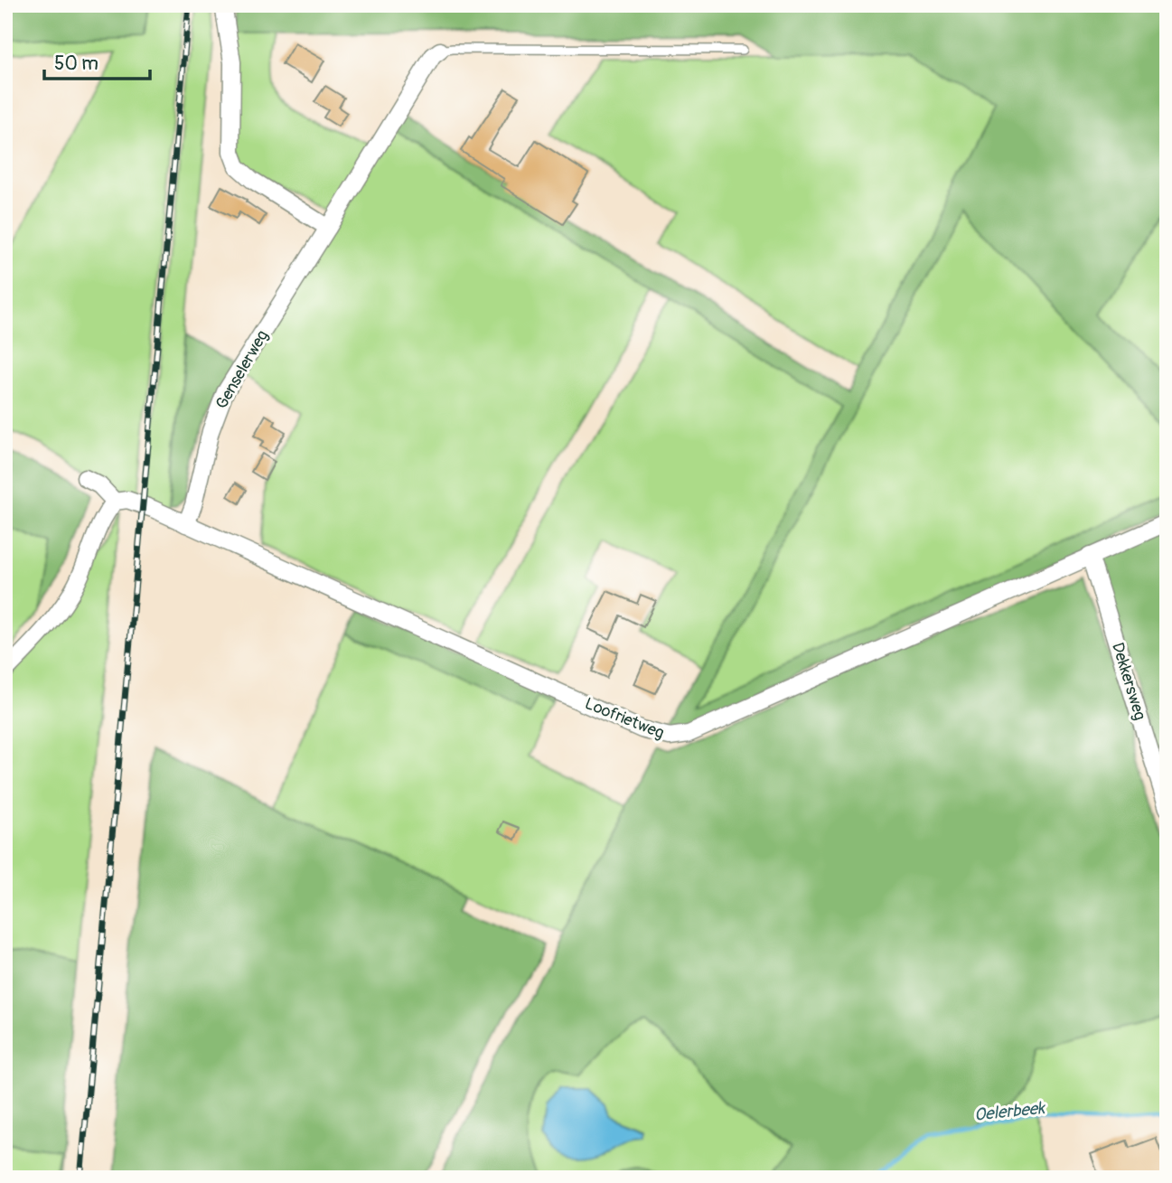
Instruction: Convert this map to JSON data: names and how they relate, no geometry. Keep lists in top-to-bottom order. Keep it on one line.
{"streets":{"street":["Genselerweg","Dekkersweg","Loofrietweg"]},"crossings":[["Genselerweg","Loofrietweg"],["Dekkersweg","Loofrietweg"]],"water":["Oelerbeek"],"scale_bar":"50 m"}
